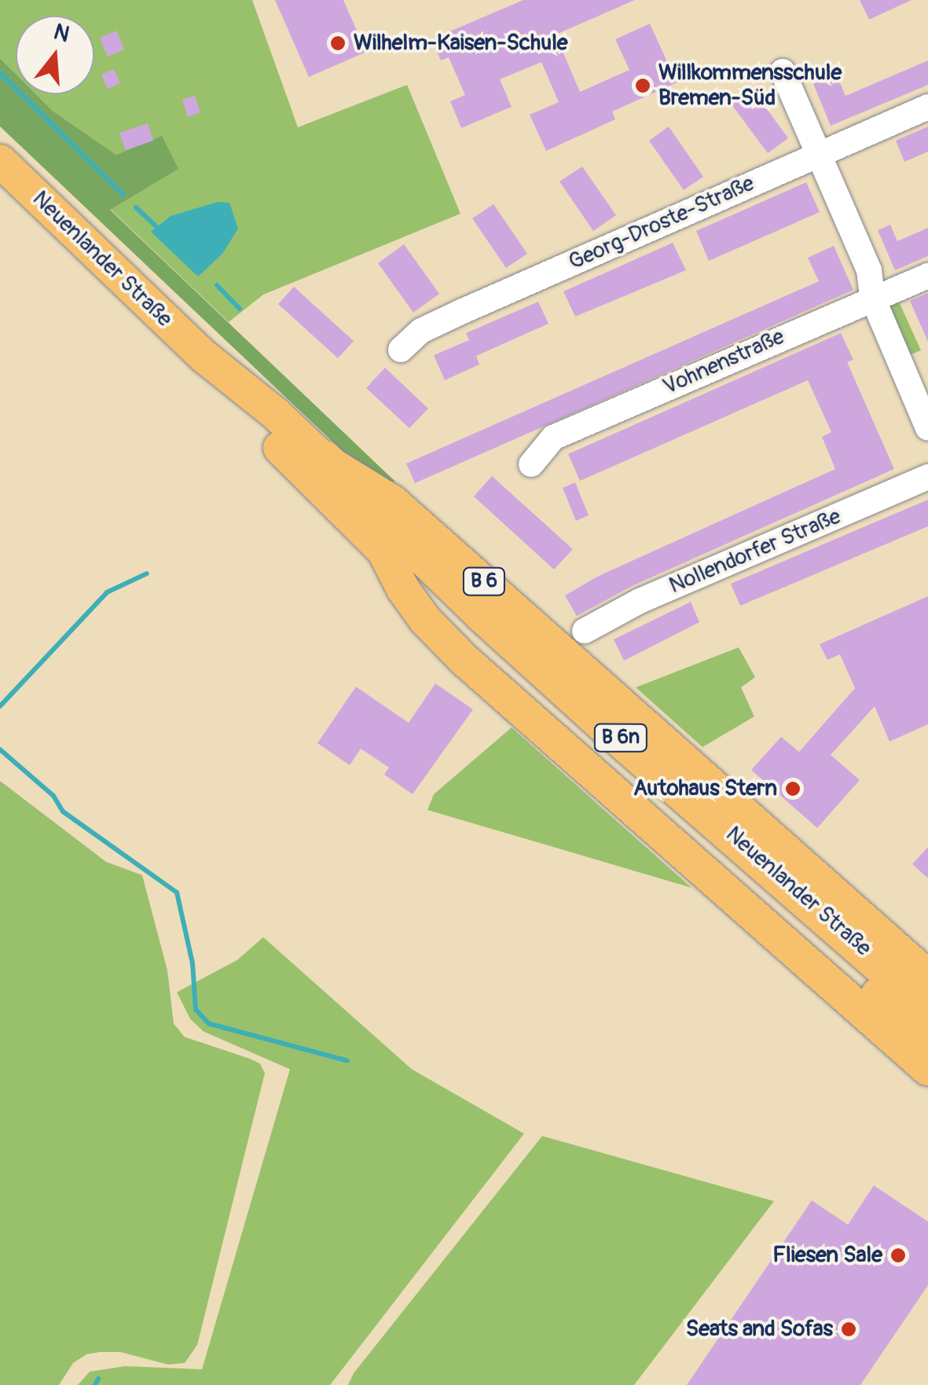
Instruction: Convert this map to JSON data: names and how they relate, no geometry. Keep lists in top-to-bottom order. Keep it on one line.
{"streets":{"highway":["Neuenlander Straße","B 6n"],"main road":["B 6"],"street":["Georg-Droste-Straße","Vohnenstraße","Nollendorfer Straße"]},"places":["Wilhelm-Kaisen-Schule","Willkommensschule Bremen-Süd","Autohaus Stern","Fliesen Sale","Seats and Sofas"],"north":"top"}
